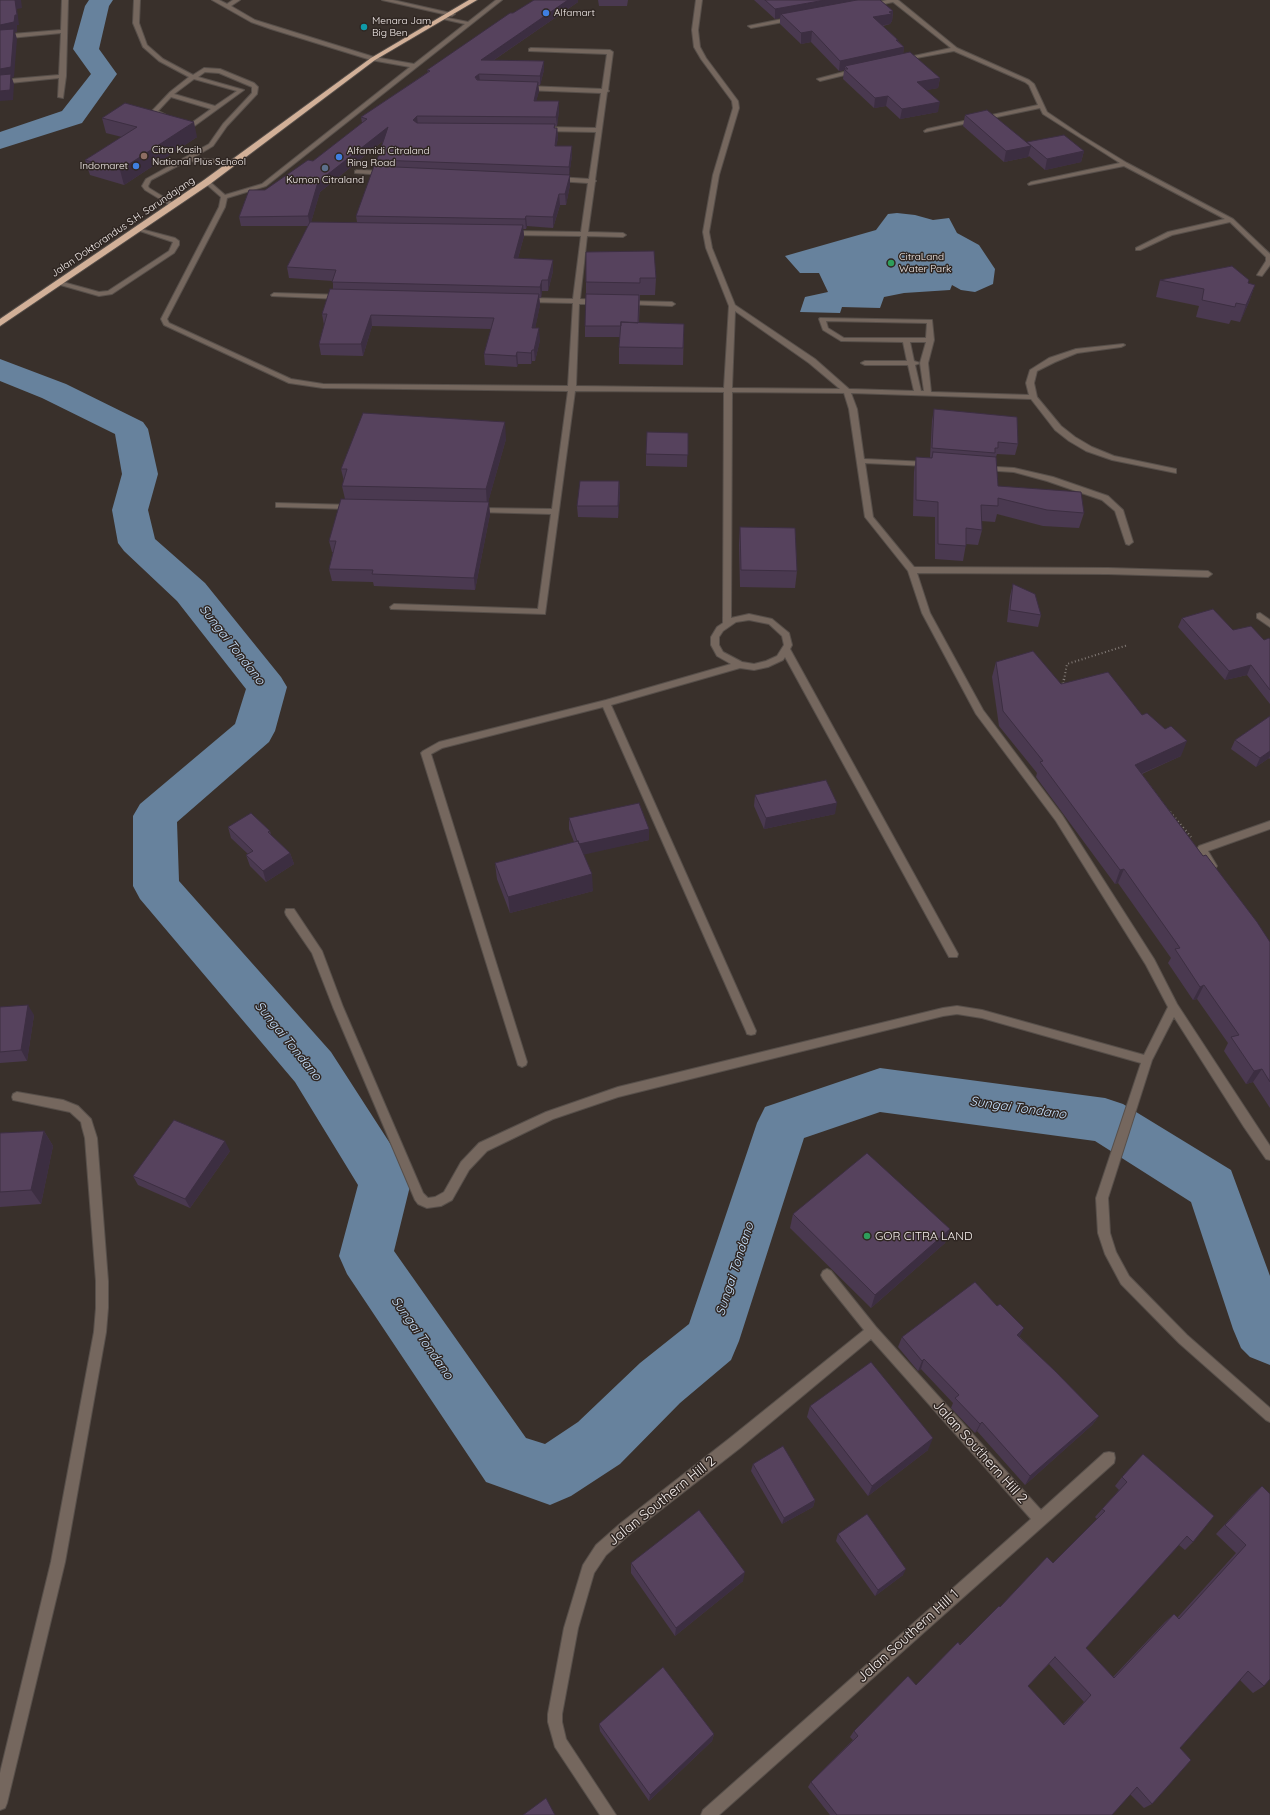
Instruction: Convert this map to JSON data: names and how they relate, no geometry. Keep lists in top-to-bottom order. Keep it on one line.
{"streets":{"highway":["Jalan Doktorandus S.H. Sarundajang"],"street":["Jalan Southern Hill 2","Jalan Southern Hill 1"]},"crossings":[["Jalan Southern Hill 2","Jalan Southern Hill 1"]],"water":["Sungai Tondano"],"places":["Alfamart","Menara Jam Big Ben","Citra Kasih National Plus School","Alfamidi Citraland Ring Road","Indomaret","Kumon Citraland","CitraLand Water Park","GOR CITRA LAND"]}
